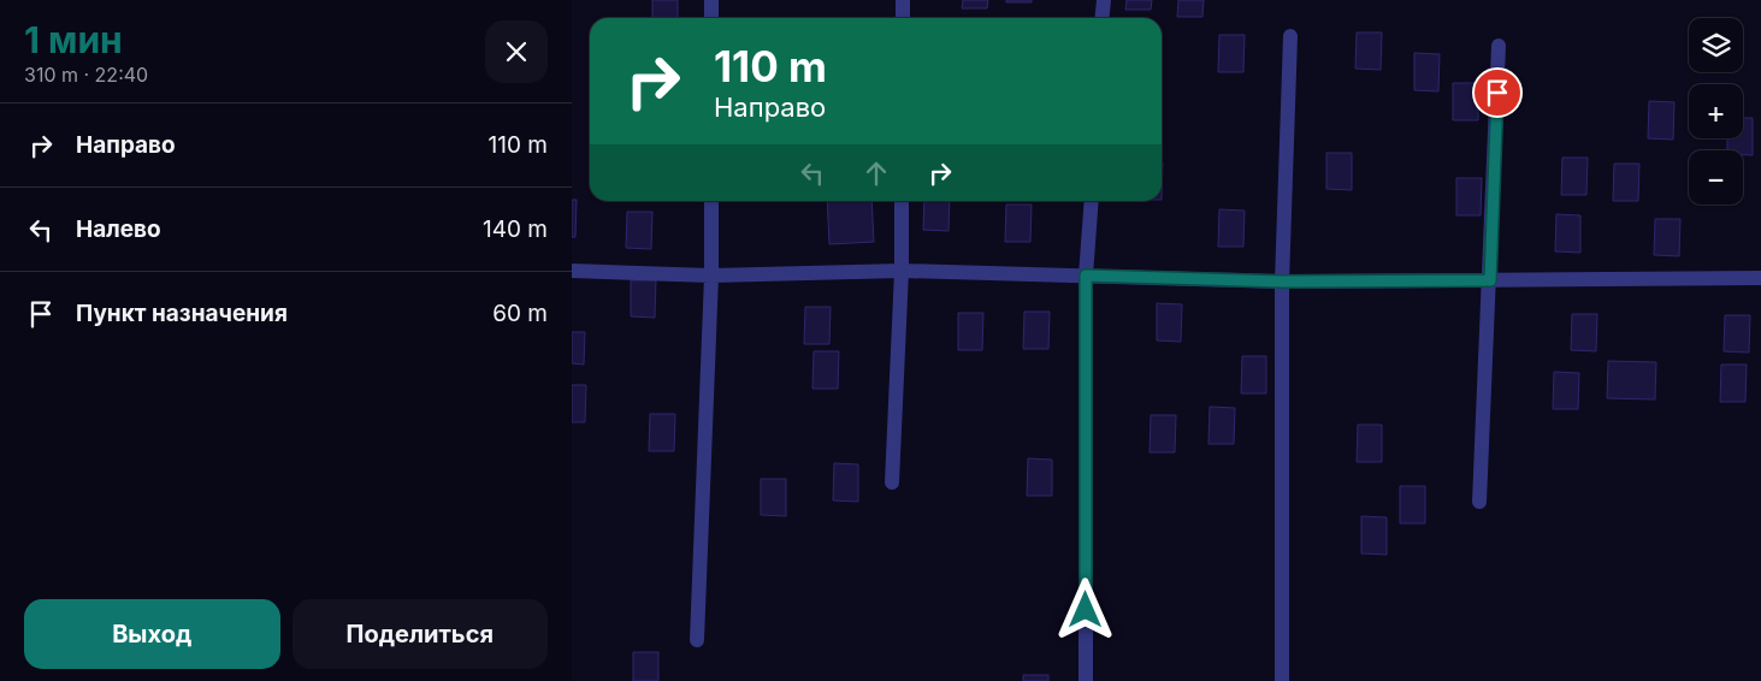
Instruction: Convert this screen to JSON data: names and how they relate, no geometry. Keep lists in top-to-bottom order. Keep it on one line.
{"page":{"heading":["1 мин","310 m · 22:40"],"map_buttons":["+","−"],"turn":["110 m","Направо"],"list":[{"name":"Направо","value":"110 m"},{"name":"Налево","value":"140 m"},{"name":"Пункт назначения","value":"60 m"}],"buttons":["Выход","Поделиться"]}}
